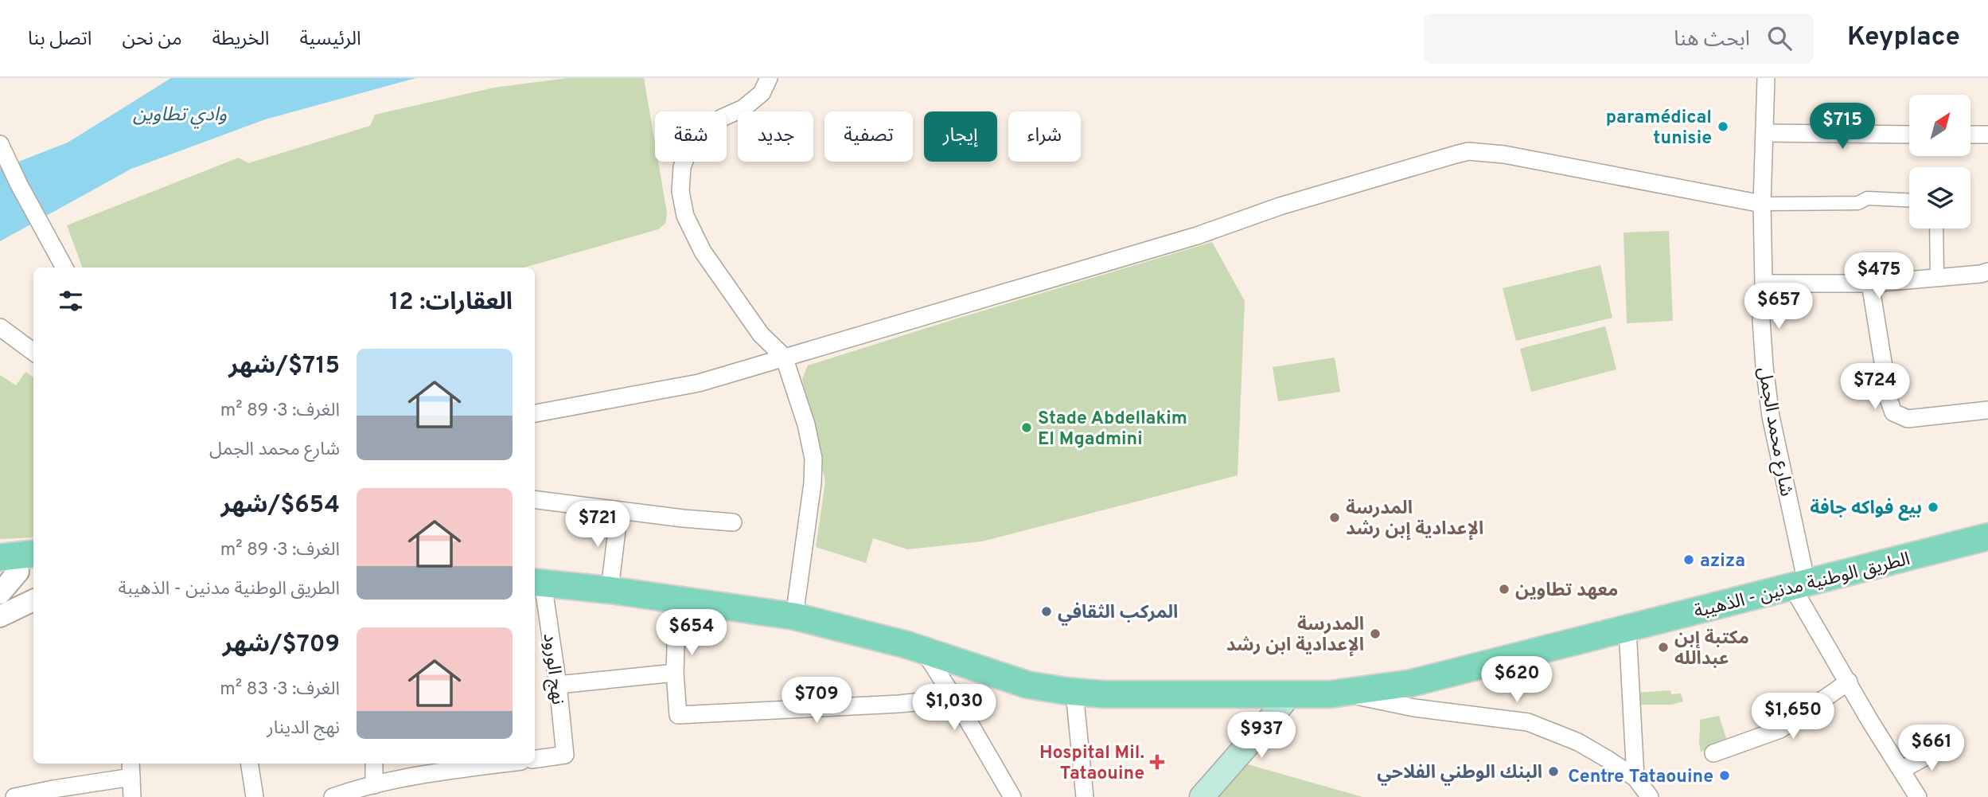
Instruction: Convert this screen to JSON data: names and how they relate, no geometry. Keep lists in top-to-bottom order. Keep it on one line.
{"streets":{"main road":["الطريق الوطنية مدنين - الذهيبة"],"street":["شارع محمد الجمل","نهج الورود"]},"crossings":[["شارع محمد الجمل","الطريق الوطنية مدنين - الذهيبة"],["الطريق الوطنية مدنين - الذهيبة","نهج الورود"]],"water":["وادي تطاوين"],"places":{"other":["paramédical tunisie","Stade Abdelاakim El Mgadmini","بيع فواكه جافة","المدرسة الإعدادية إبن رشد","aziza","معهد تطاوين","المركب الثقافي","المدرسة الإعدادية ابن رشد","مكتبة إبن عبدالله","البنك الوطني الفلاحي","Centre Tataouine"],"health":["Hospital Mil. Tataouine"]},"north":"top right","page":{"header":"Keyplace","search":"ابحث هنا","nav":["الرئيسية","الخريطة","من نحن","اتصل بنا"],"price":["$715","$475","$657","$724","$721","$654","$620","$709","$1,030","$1,650","$937","$661"],"chip":["شراء","إيجار","تصفية","جديد","شقة"],"heading":"العقارات: 12","list":[{"name":"$715/شهر","note":"الغرف: 3 · 89 m² · شارع محمد الجمل"},{"name":"$654/شهر","note":"الغرف: 3 · 89 m² · الطريق الوطنية مدنين - الذهيبة"},{"name":"$709/شهر","note":"الغرف: 3 · 83 m² · نهج الدينار"}]}}
